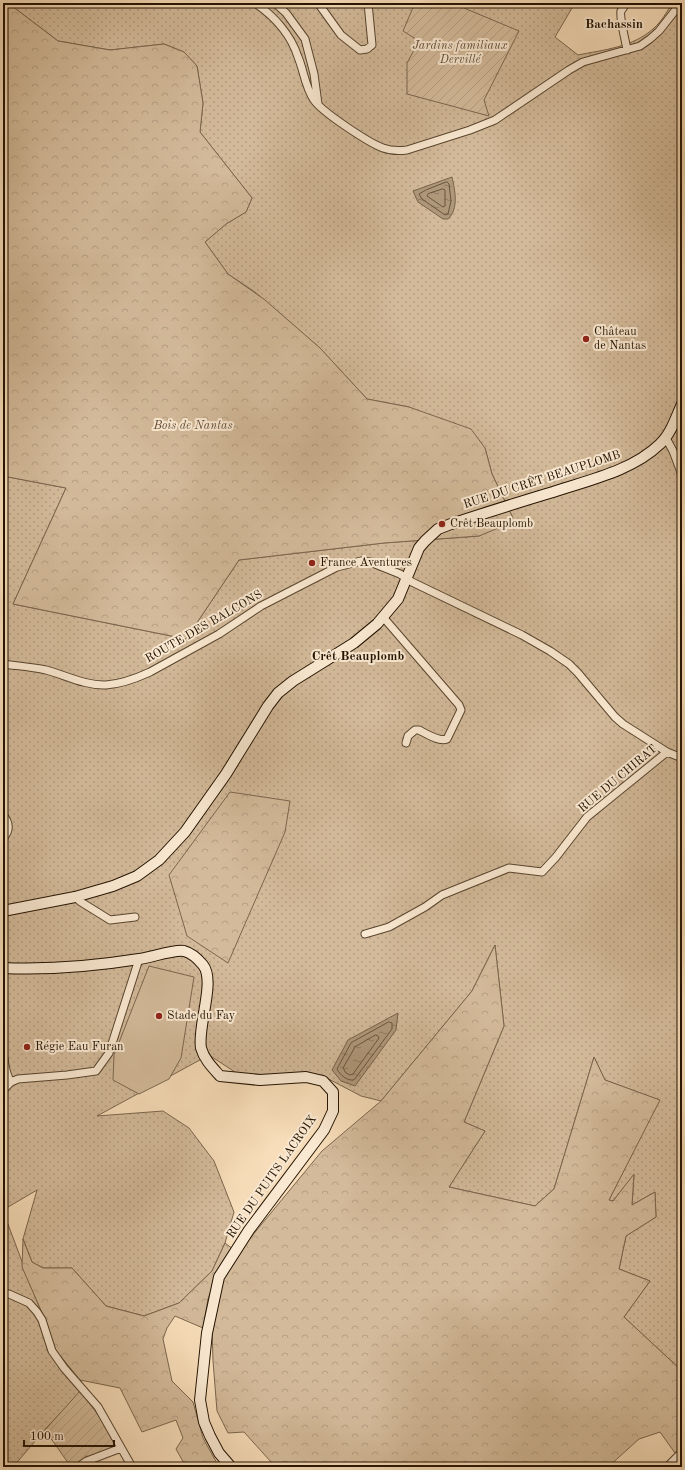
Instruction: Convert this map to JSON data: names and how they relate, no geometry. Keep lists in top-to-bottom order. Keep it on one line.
{"streets":{"street":["RUE DU CRÊT BEAUPLOMB","ROUTE DES BALCONS","RUE DU CHIRAT","RUE DU PUITS LACROIX"]},"crossings":[["RUE DU CRÊT BEAUPLOMB","ROUTE DES BALCONS"],["ROUTE DES BALCONS","RUE DU CHIRAT"]],"districts":["Bachassin","Crêt Beauplomb"],"parks":["Jardins familiaux Dervillé","Bois de Nantas"],"places":["Château de Nantas","Crêt Beauplomb","France Aventures","Stade du Fay","Régie Eau Furan"],"scale_bar":"100 m"}
